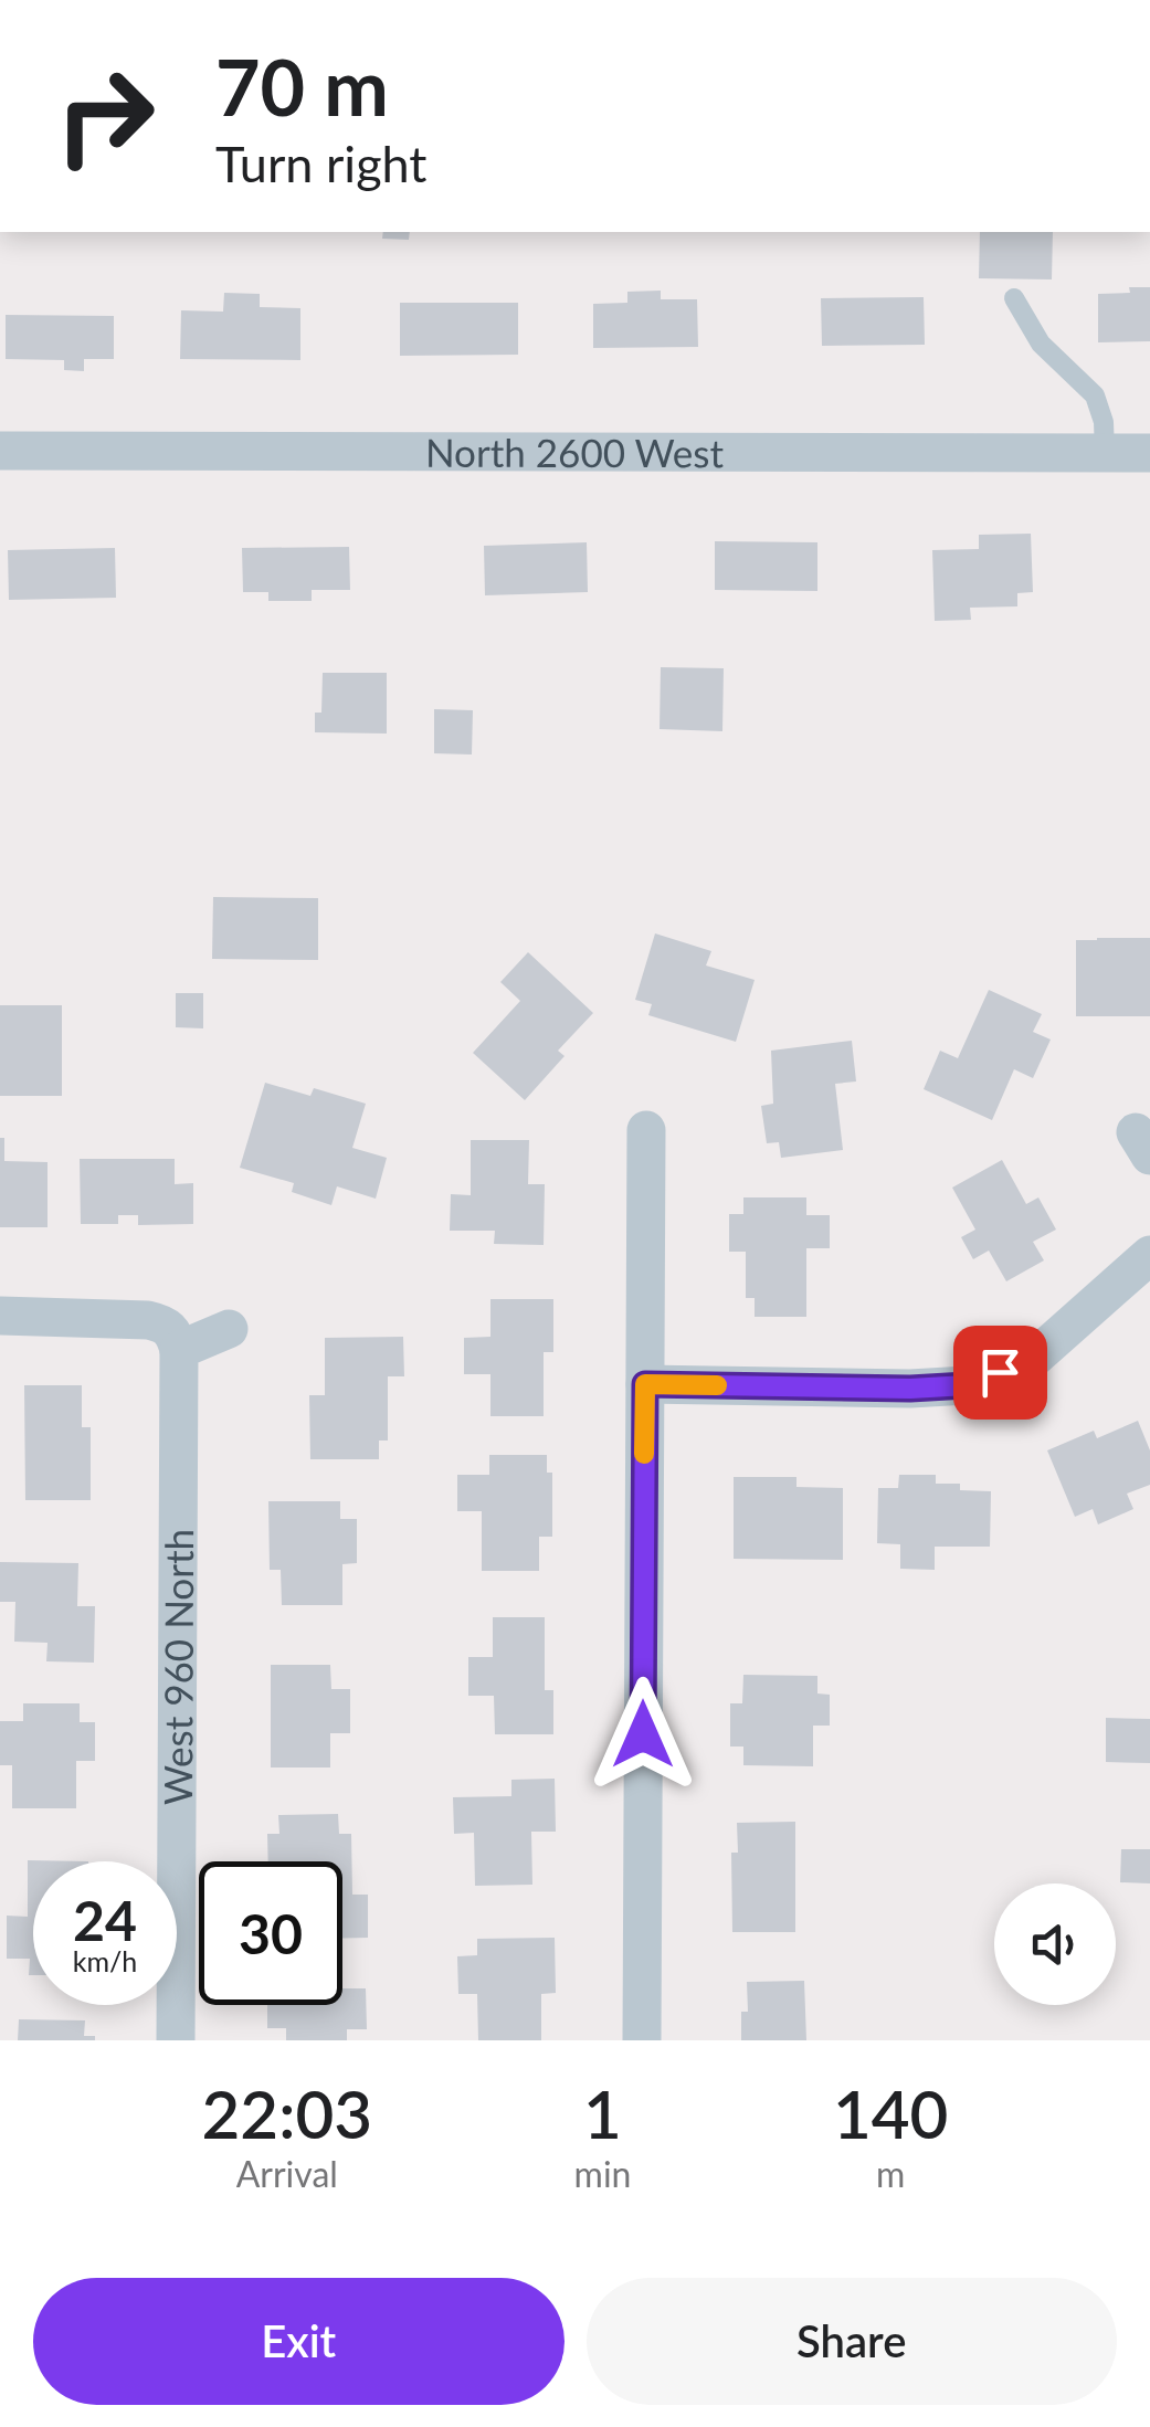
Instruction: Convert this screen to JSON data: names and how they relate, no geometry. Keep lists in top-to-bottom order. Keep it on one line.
{"streets":{"street":["North 2600 West","West 960 North"]},"page":{"turn":["70 m","Turn right"],"speed":"24 km/h","limit":"30","eta":["22:03","Arrival","1","min","140","m"],"buttons":["Exit","Share"]}}
